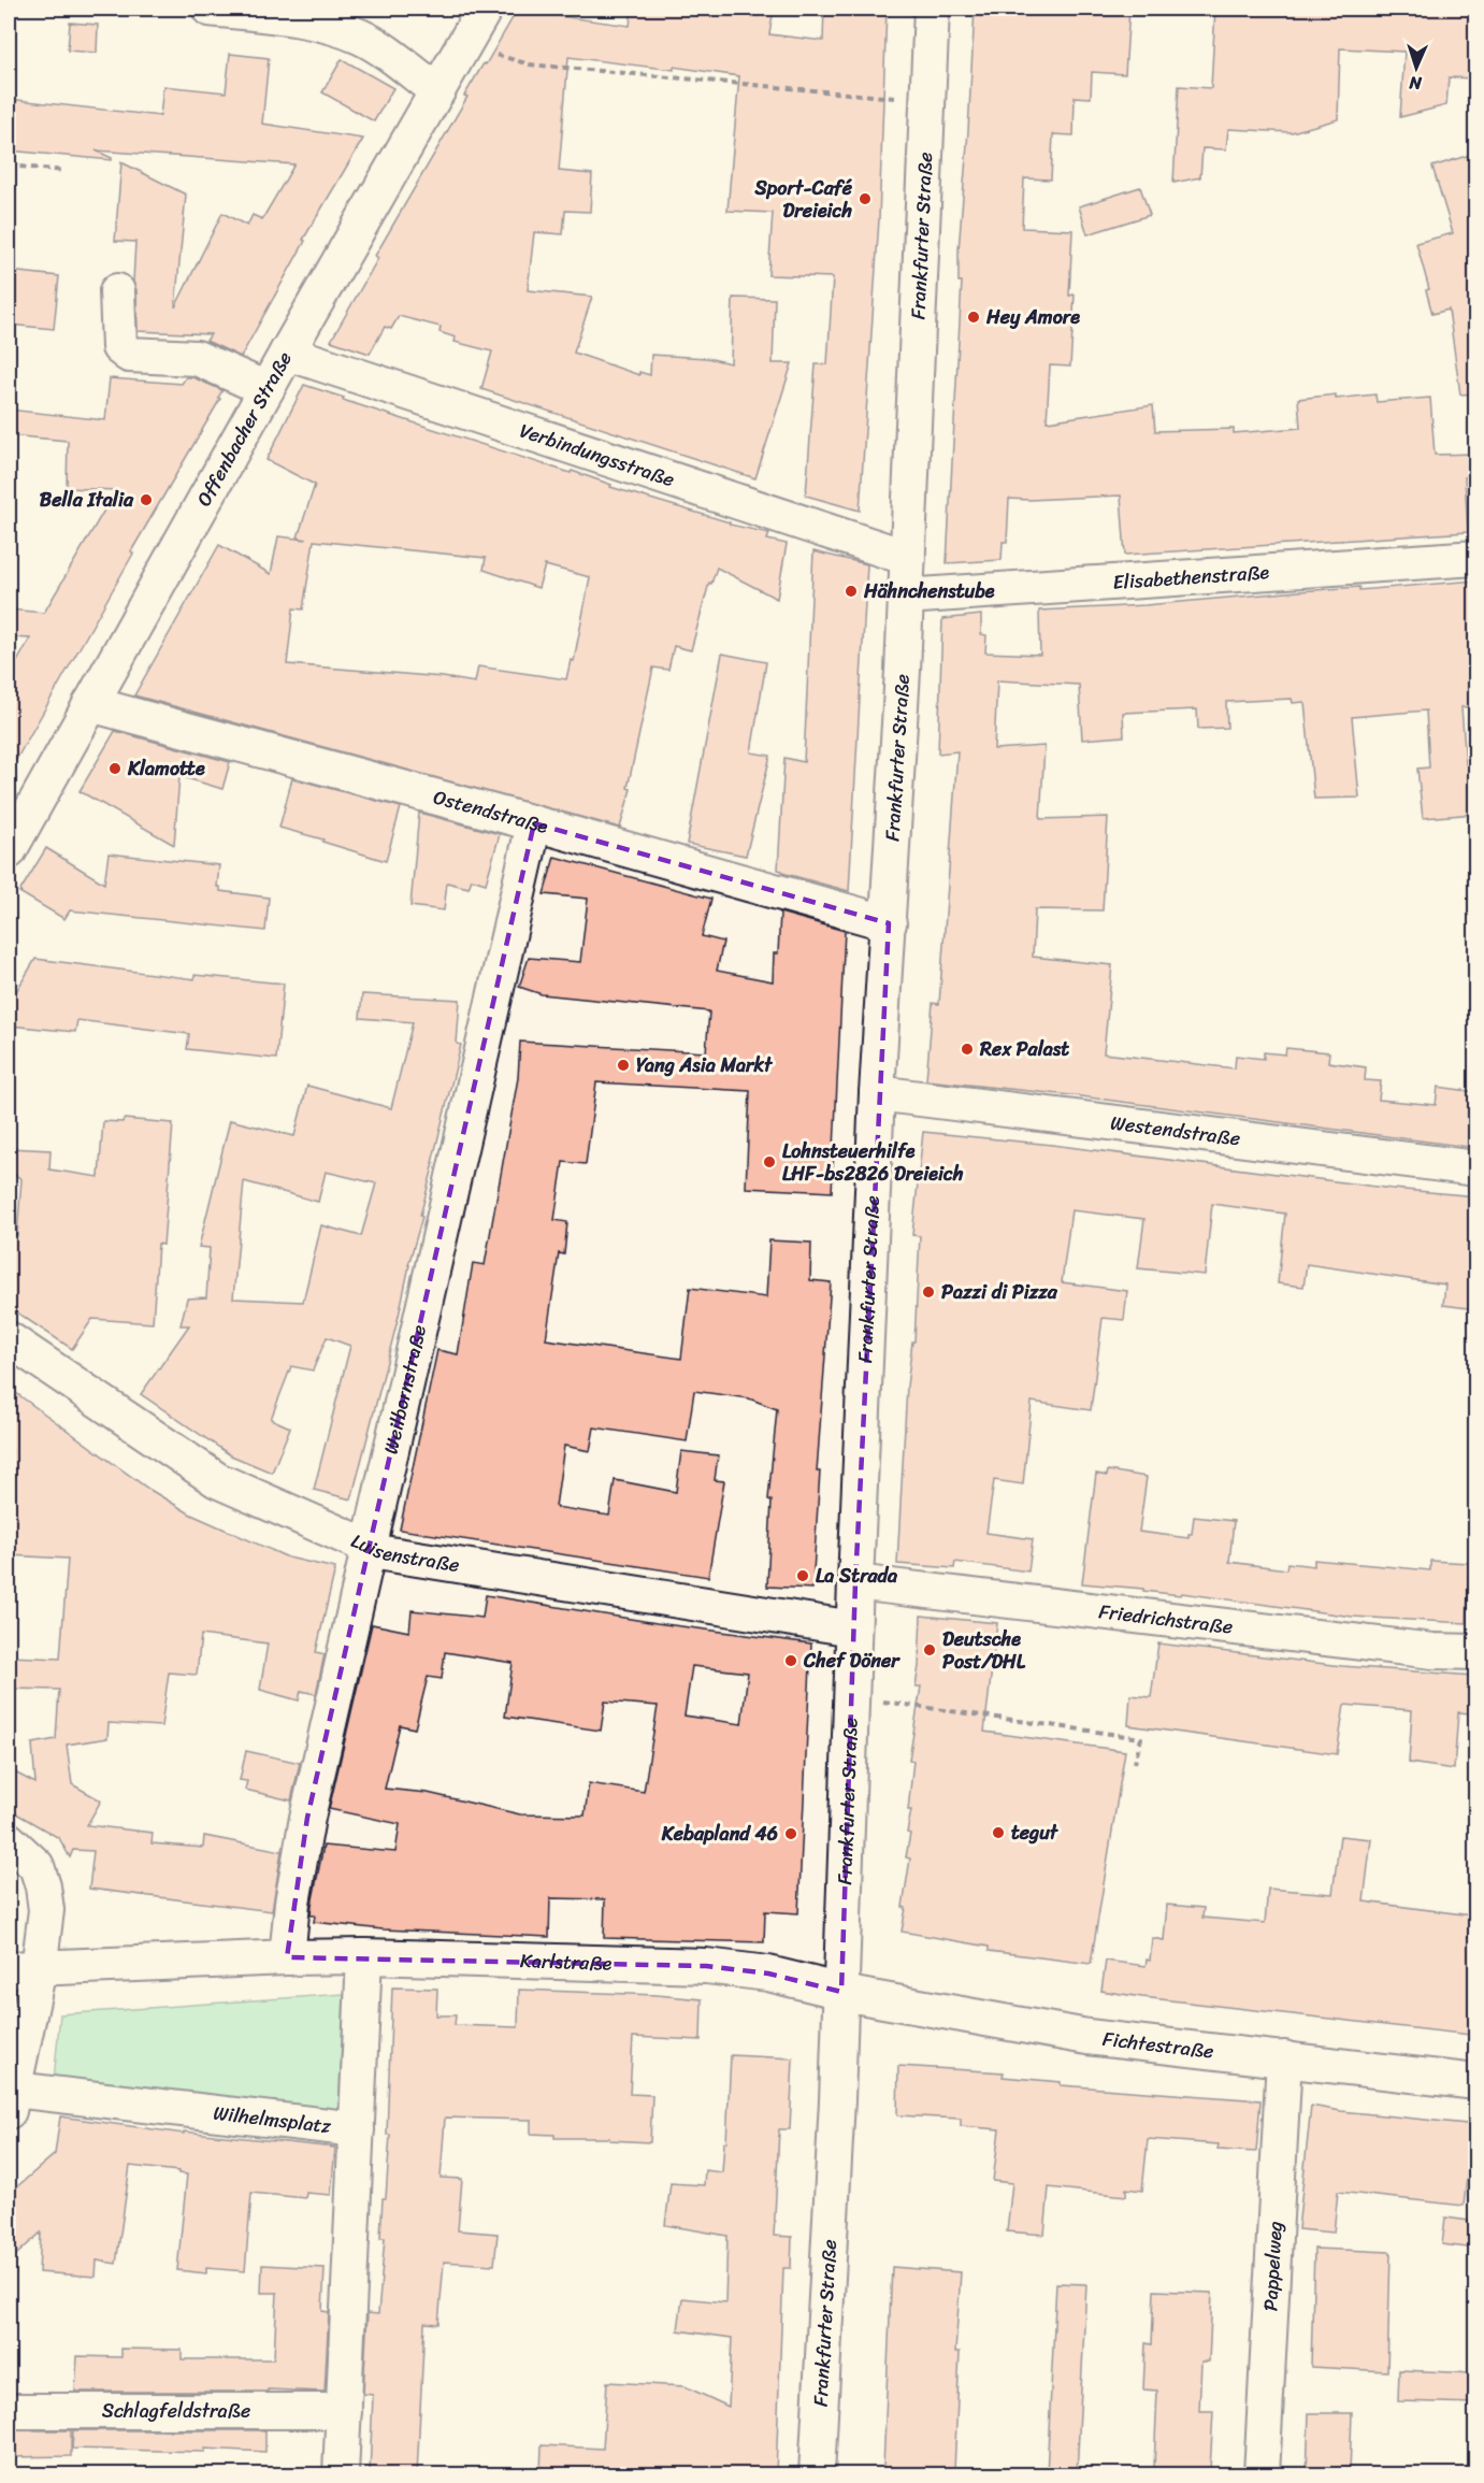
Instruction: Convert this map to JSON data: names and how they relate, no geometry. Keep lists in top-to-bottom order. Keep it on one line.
{"streets":{"street":["Frankfurter Straße","Offenbacher Straße","Verbindungsstraße","Elisabethenstraße","Ostendstraße","Westendstraße","Weilbornstraße","Luisenstraße","Friedrichstraße","Karlstraße","Fichtestraße","Wilhelmsplatz","Pappelweg","Schlagfeldstraße"]},"crossings":[["Frankfurter Straße","Verbindungsstraße"],["Frankfurter Straße","Elisabethenstraße"],["Frankfurter Straße","Ostendstraße"],["Frankfurter Straße","Westendstraße"],["Frankfurter Straße","Luisenstraße"],["Frankfurter Straße","Friedrichstraße"],["Frankfurter Straße","Karlstraße"],["Frankfurter Straße","Fichtestraße"],["Offenbacher Straße","Verbindungsstraße"],["Offenbacher Straße","Ostendstraße"],["Ostendstraße","Weilbornstraße"],["Weilbornstraße","Luisenstraße"],["Weilbornstraße","Karlstraße"],["Karlstraße","Fichtestraße"],["Karlstraße","Wilhelmsplatz"],["Fichtestraße","Pappelweg"]],"places":["Sport-Café Dreieich","Hey Amore","Bella Italia","Hähnchenstube","Klamotte","Rex Palast","Yang Asia Markt","Lohnsteuerhilfe LHF-bs2826 Dreieich","Pazzi di Pizza","La Strada","Deutsche Post/DHL","Chef Döner","tegut","Kebapland 46"],"north":"bottom"}
